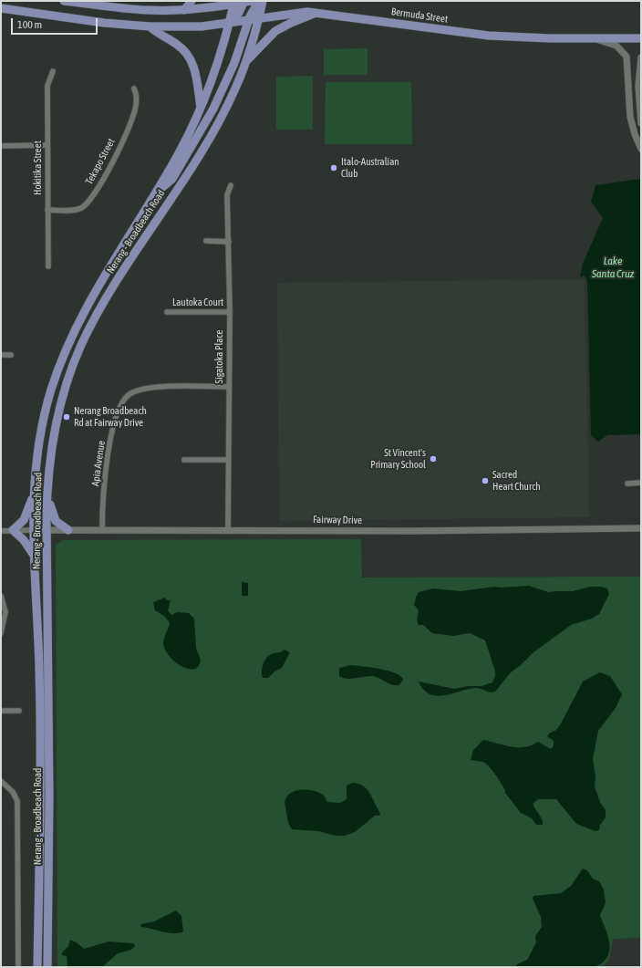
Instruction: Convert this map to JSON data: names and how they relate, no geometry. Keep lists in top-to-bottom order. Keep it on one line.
{"streets":{"main road":["Bermuda Street","Nerang - Broadbeach Road"],"street":["Tekapo Street","Hokitika Street","Lautoka Court","Sigatoka Place","Apia Avenue","Fairway Drive"]},"crossings":[["Bermuda Street","Nerang - Broadbeach Road"],["Tekapo Street","Hokitika Street"],["Nerang - Broadbeach Road","Fairway Drive"],["Lautoka Court","Sigatoka Place"],["Sigatoka Place","Apia Avenue"],["Sigatoka Place","Fairway Drive"],["Apia Avenue","Fairway Drive"]],"water":["Lake Santa Cruz"],"places":["Italo-Australian Club","Nerang Broadbeach Rd at Fairway Drive","St Vincent's Primary School","Sacred Heart Church"],"scale_bar":"100 m"}
